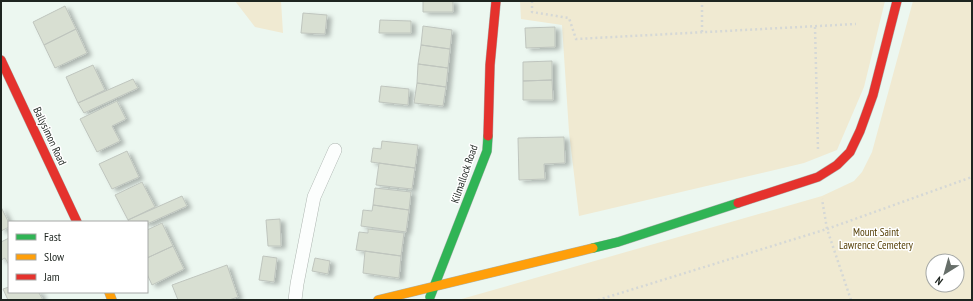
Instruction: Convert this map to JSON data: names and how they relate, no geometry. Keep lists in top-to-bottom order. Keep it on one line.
{"streets":{"street":["Ballysimon Road","Kilmallock Road"]},"parks":["Mount Saint Lawrence Cemetery"],"legend":["Fast","Slow","Jam"],"north":"bottom left"}
